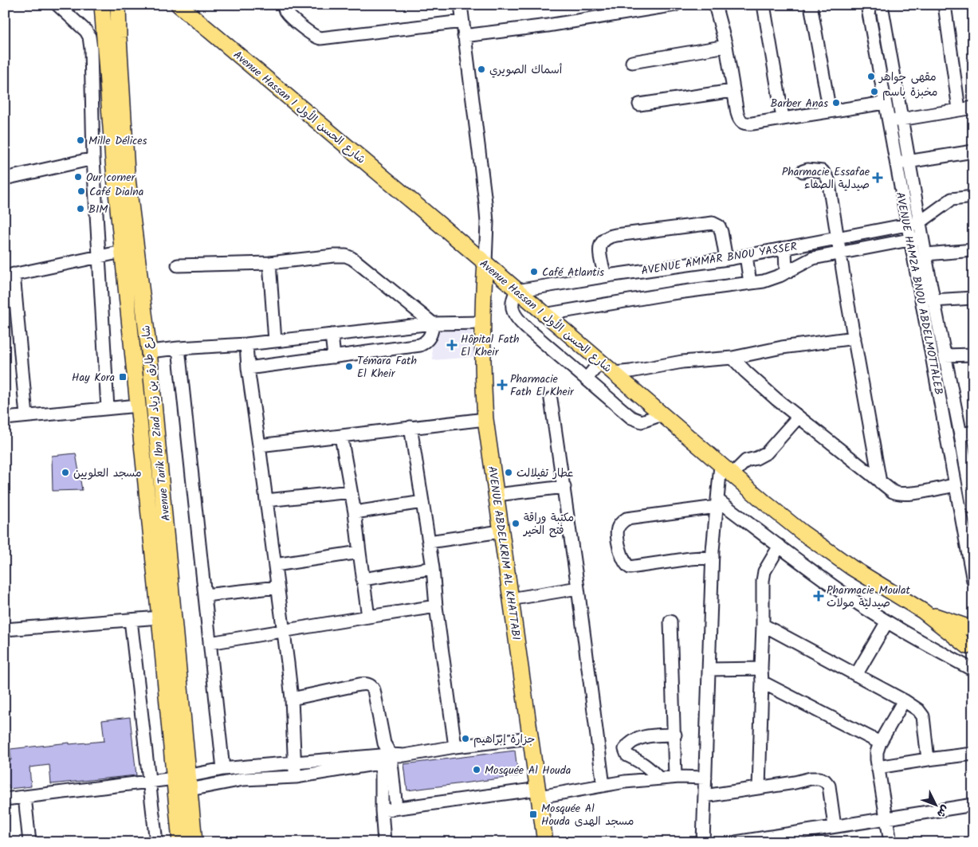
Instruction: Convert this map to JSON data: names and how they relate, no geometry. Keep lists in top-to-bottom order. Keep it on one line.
{"streets":{"main road":["Avenue Hassan I شارع الحسن الأول","Avenue Tarik Ibn Ziad شارع طارق بن زياد","AVENUE ABDELKRIM AL KHATTABI"],"street":["AVENUE AMMAR BNOU YASSER","AVENUE HAMZA BNOU ABDELMOTTALEB"]},"crossings":[["Avenue Hassan I شارع الحسن الأول","AVENUE AMMAR BNOU YASSER"],["Avenue Hassan I شارع الحسن الأول","AVENUE ABDELKRIM AL KHATTABI"],["AVENUE AMMAR BNOU YASSER","AVENUE HAMZA BNOU ABDELMOTTALEB"]],"places":{"other":["أسماك الصويري","مقهى جواهر","مخبزة باسم","Barber Anas","Mille Délices","Our corner","Café Dialna","BIM","Café Atlantis","Témara Fath El Kheir","مسجد العلويين","عطار تفيلالت","مكتبة وراقة فتح الخير","جزارة إبراهيم","Mosquée Al Houda"],"health":["Pharmacie Essafae صيدلية الصفاء","Hôpital Fath El Kheir","Pharmacie Fath El Kheir","Pharmacie Moulat صيدلية مولات"],"transit":["Hay Kora","Mosquée Al Houda مسجد الهدى"]},"north":"bottom right"}
